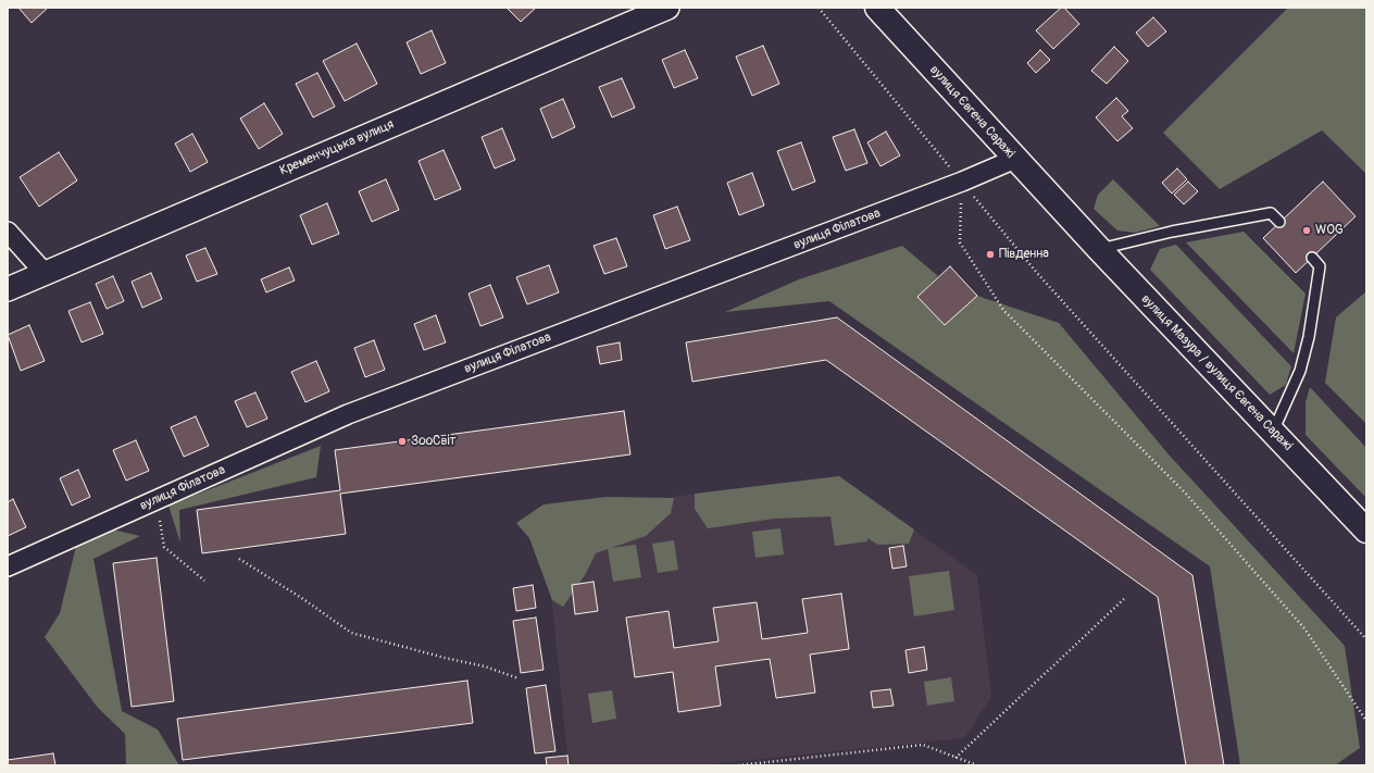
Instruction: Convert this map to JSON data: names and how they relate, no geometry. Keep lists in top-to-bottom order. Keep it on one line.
{"streets":{"main road":["вулиця Євгена Саражі","вулиця Мазура / вулиця Євгена Саражі"],"street":["Кременчуцька вулиця","вулиця Філатова"]},"crossings":[["вулиця Євгена Саражі","вулиця Філатова"],["вулиця Євгена Саражі","вулиця Мазура / вулиця Євгена Саражі"]],"places":["WOG","Південна","ЗооСвiт"]}
